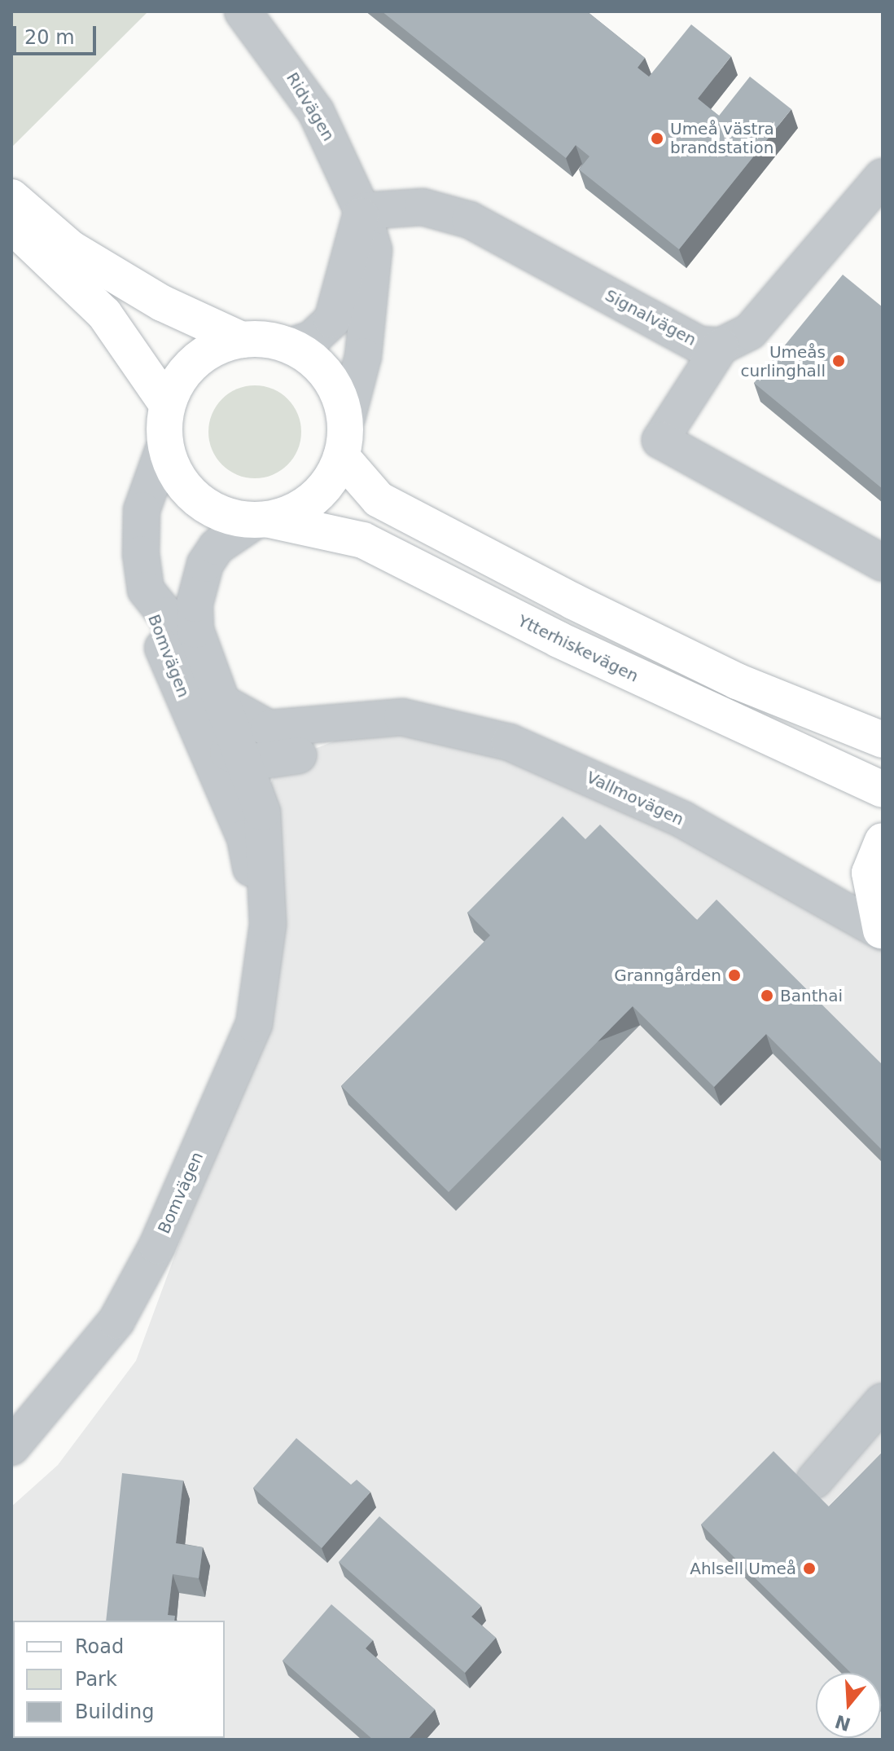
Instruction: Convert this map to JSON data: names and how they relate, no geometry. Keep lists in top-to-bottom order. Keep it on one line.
{"streets":{"main road":["Ytterhiskevägen"],"street":["Ridvägen","Signalvägen","Bomvägen","Vallmovägen"]},"crossings":[["Ridvägen","Signalvägen"],["Ridvägen","Ytterhiskevägen"],["Ridvägen","Bomvägen"],["Ytterhiskevägen","Bomvägen"],["Bomvägen","Vallmovägen"]],"places":["Umeå västra brandstation","Umeås curlinghall","Granngården","Banthai","Ahlsell Umeå"],"legend":["Road","Park","Building"],"scale_bar":"20 m","north":"bottom"}
